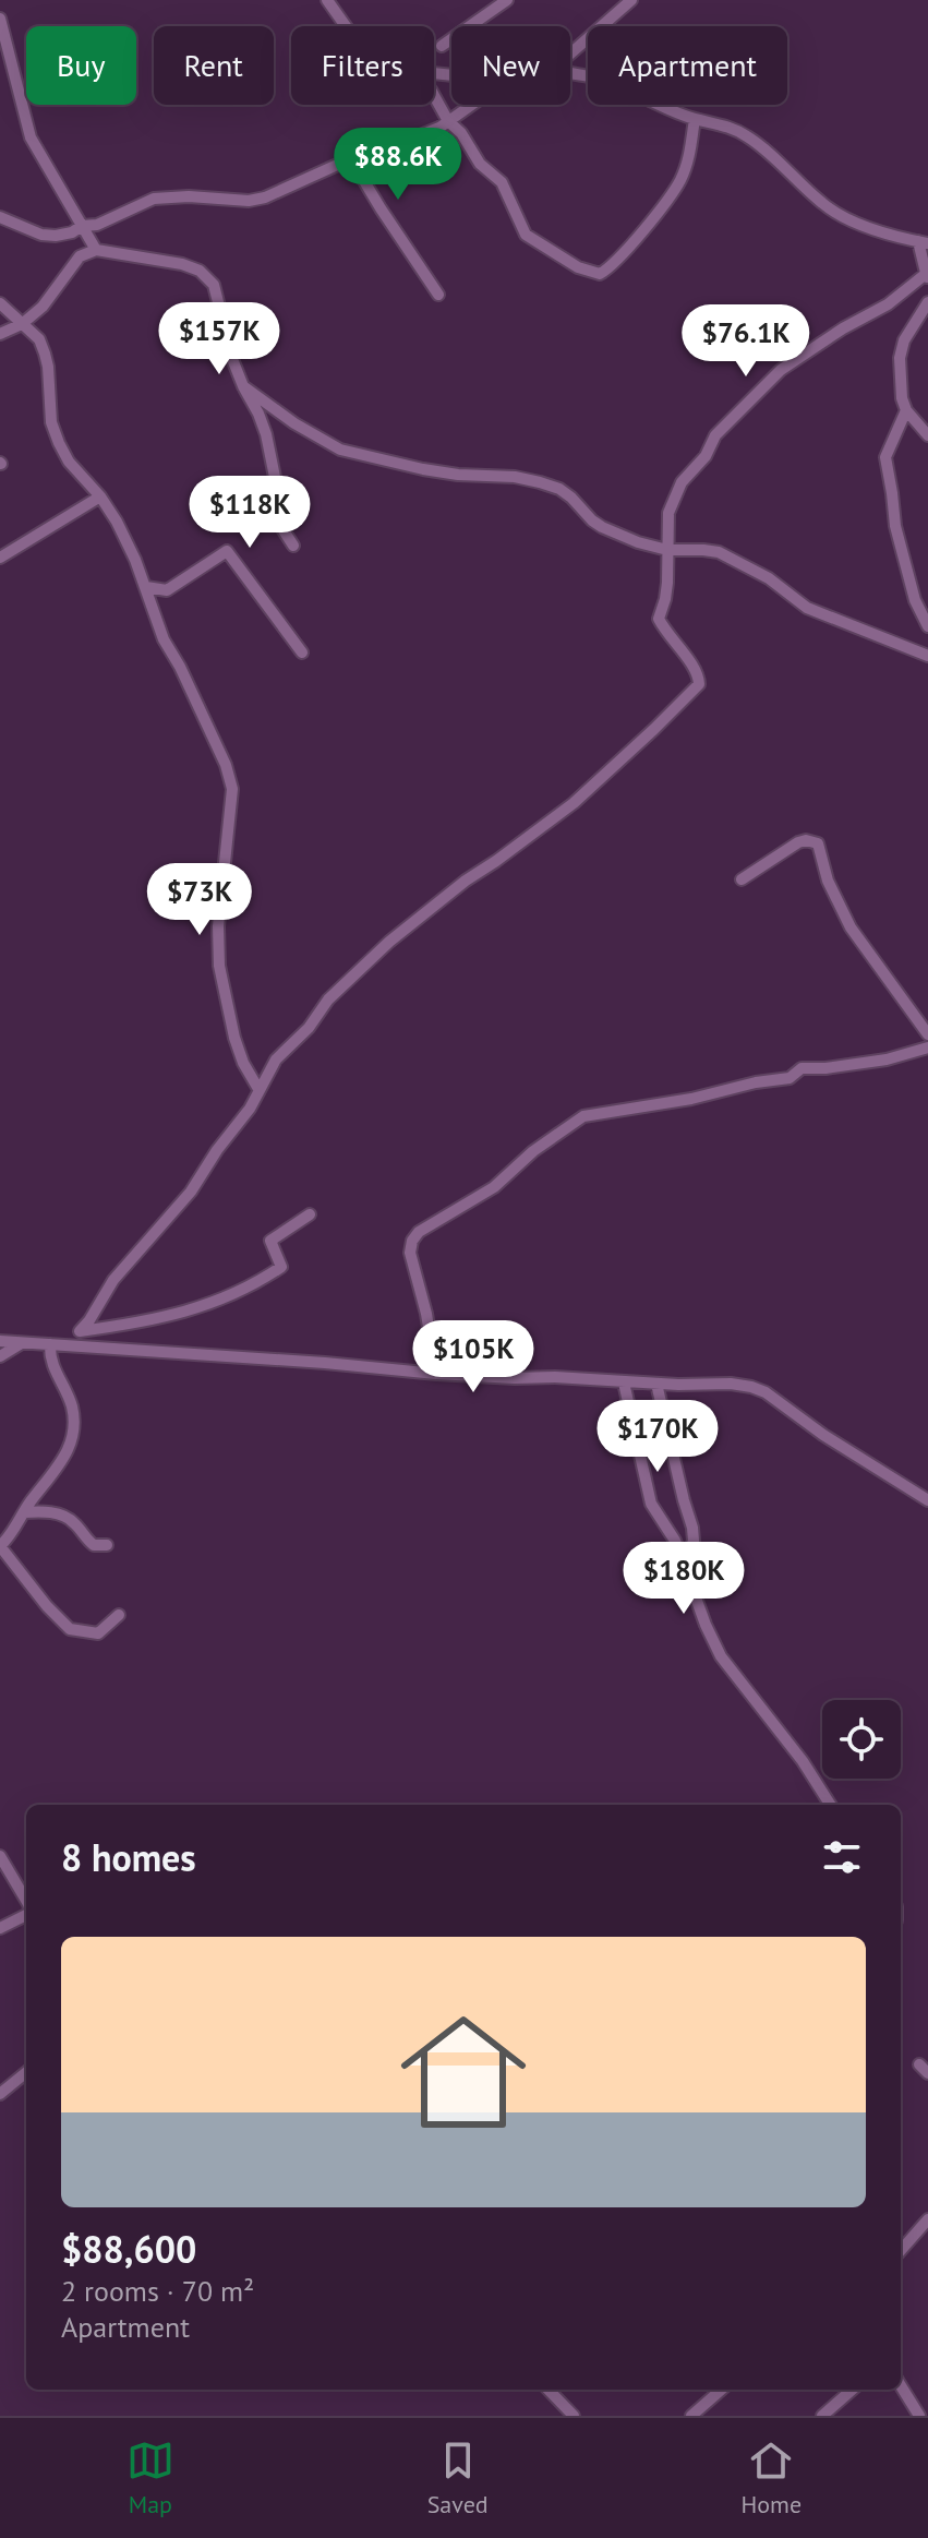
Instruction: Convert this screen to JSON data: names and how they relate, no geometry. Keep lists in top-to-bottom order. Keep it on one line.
{"page":{"chip":["Buy","Rent","Filters","New","Apartment"],"price":["$88.6K","$157K","$76.1K","$118K","$73K","$105K","$170K","$180K"],"heading":"8 homes","list":[{"name":"$88,600","note":"2 rooms · 70 m² · Apartment"}],"tabs":["Map","Saved","Home"]}}
